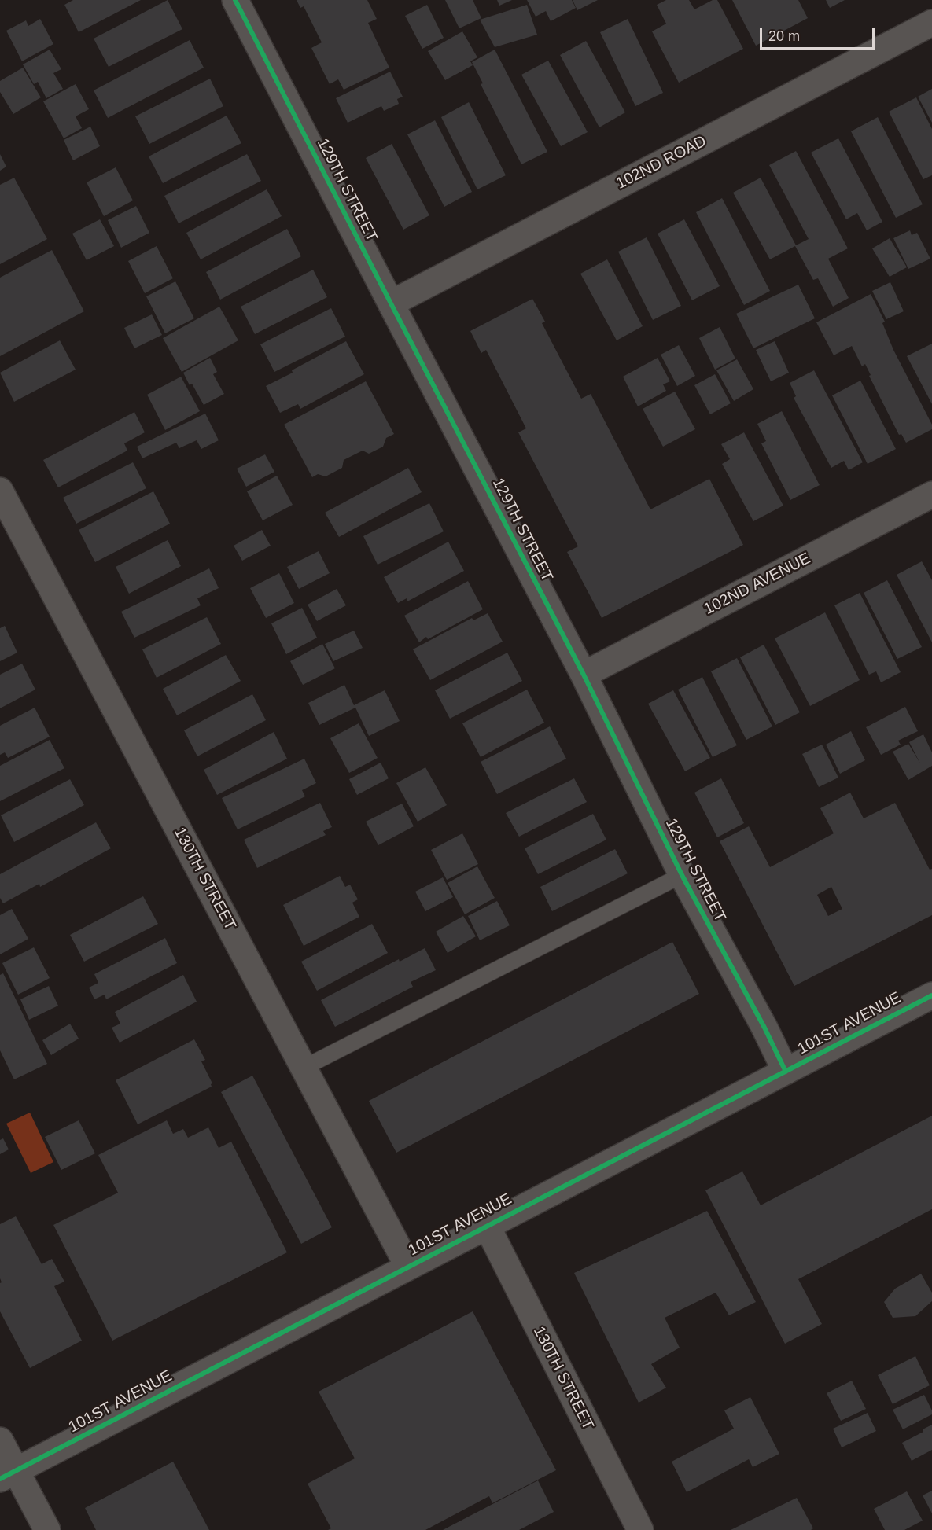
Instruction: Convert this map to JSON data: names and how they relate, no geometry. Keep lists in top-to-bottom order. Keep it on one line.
{"streets":{"street":["102ND ROAD","129TH STREET","102ND AVENUE","130TH STREET","101ST AVENUE"]},"crossings":[["102ND ROAD","129TH STREET"],["129TH STREET","102ND AVENUE"],["129TH STREET","101ST AVENUE"],["130TH STREET","101ST AVENUE"]],"scale_bar":"20 m"}
